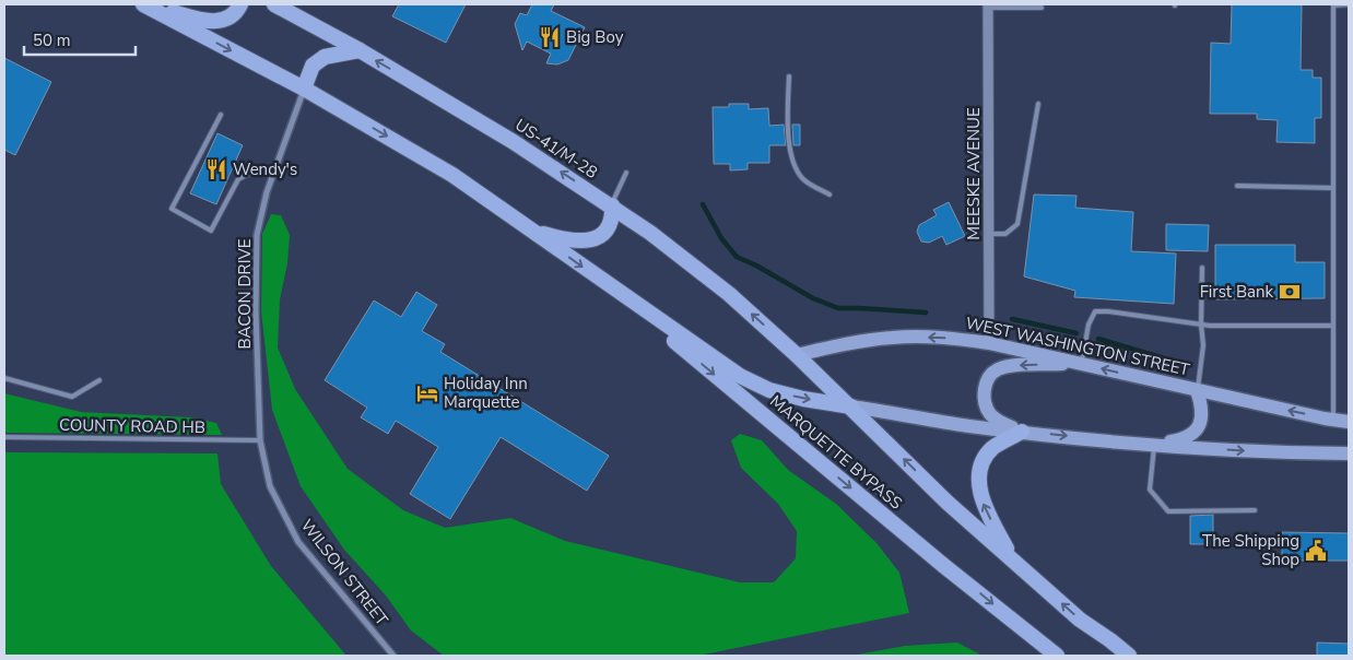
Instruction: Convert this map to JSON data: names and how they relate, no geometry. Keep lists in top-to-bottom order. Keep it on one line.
{"streets":{"highway":["US-41/M-28","MARQUETTE BYPASS"],"main road":["WEST WASHINGTON STREET"],"street":["MEESKE AVENUE","BACON DRIVE","WILSON STREET"],"lane":["COUNTY ROAD HB"]},"crossings":[["US-41/M-28","WEST WASHINGTON STREET"],["MEESKE AVENUE","WEST WASHINGTON STREET"],["BACON DRIVE","COUNTY ROAD HB"],["BACON DRIVE","WILSON STREET"],["COUNTY ROAD HB","WILSON STREET"]],"places":{"restaurant":["Big Boy","Wendy's"],"bank":["First Bank"],"hotel":["Holiday Inn Marquette"],"public building":["The Shipping Shop"]},"scale_bar":"50 m"}
